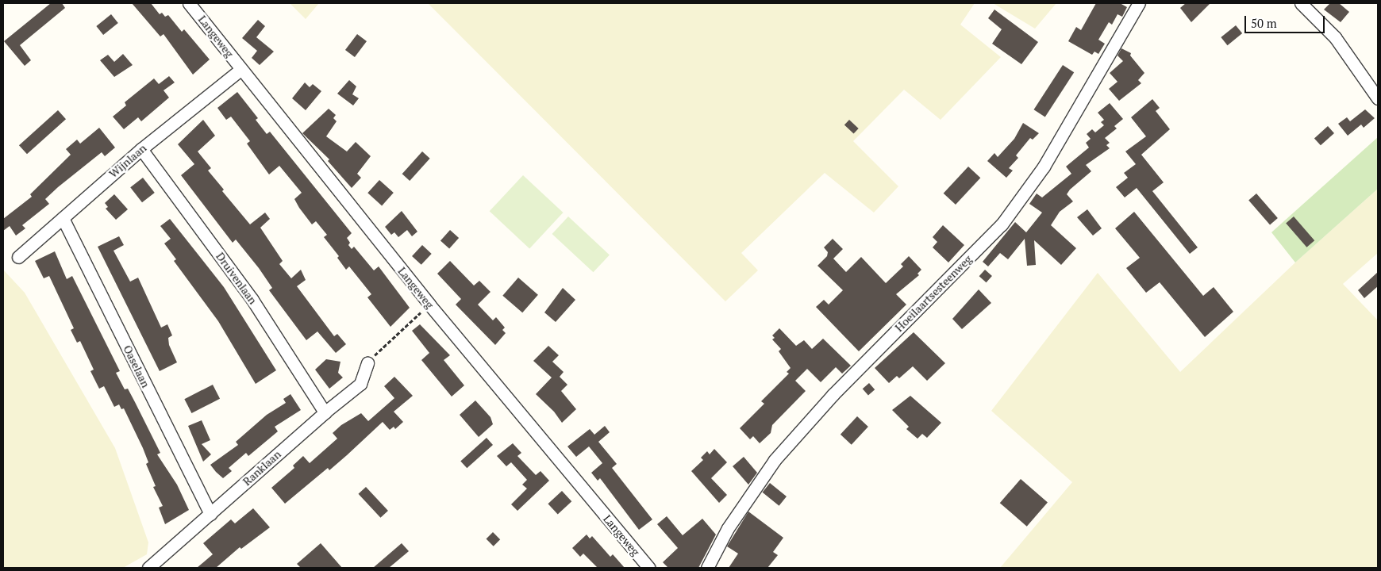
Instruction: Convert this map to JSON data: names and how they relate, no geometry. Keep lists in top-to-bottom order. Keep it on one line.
{"streets":{"street":["Langeweg","Wijnlaan","Druivenlaan","Hoeilaartsesteenweg","Oaselaan","Ranklaan"]},"crossings":[["Langeweg","Wijnlaan"],["Wijnlaan","Druivenlaan"],["Wijnlaan","Oaselaan"],["Druivenlaan","Ranklaan"],["Oaselaan","Ranklaan"]],"scale_bar":"50 m"}
